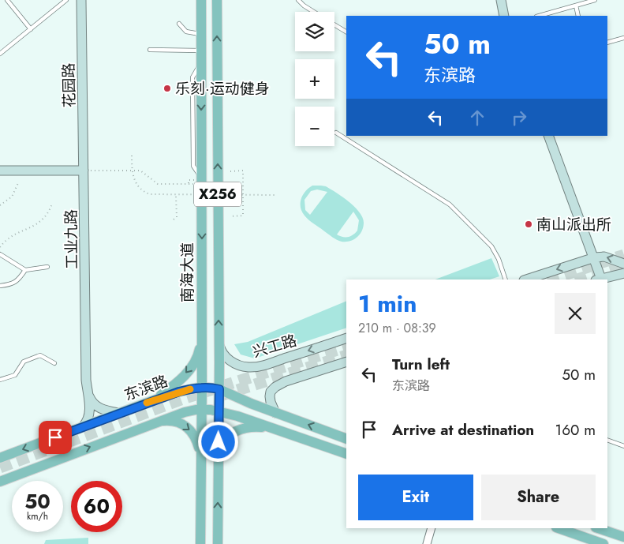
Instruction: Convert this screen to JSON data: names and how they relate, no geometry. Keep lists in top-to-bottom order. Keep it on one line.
{"streets":{"main road":["X256","南海大道","东滨路"],"street":["花园路","工业九路","兴工路"]},"crossings":[["花园路","工业九路"],["X256","兴工路"],["X256","东滨路"],["工业九路","东滨路"],["南海大道","东滨路"]],"one_way":["兴工路"],"places":["乐刻·运动健身","南山派出所"],"page":{"map_buttons":["+","−"],"turn":["50 m","东滨路"],"heading":["1 min","210 m · 08:39"],"list":[{"name":"Turn left","note":"东滨路","value":"50 m"},{"name":"Arrive at destination","value":"160 m"}],"buttons":["Exit","Share"],"speed":"50 km/h","limit":"60"}}
